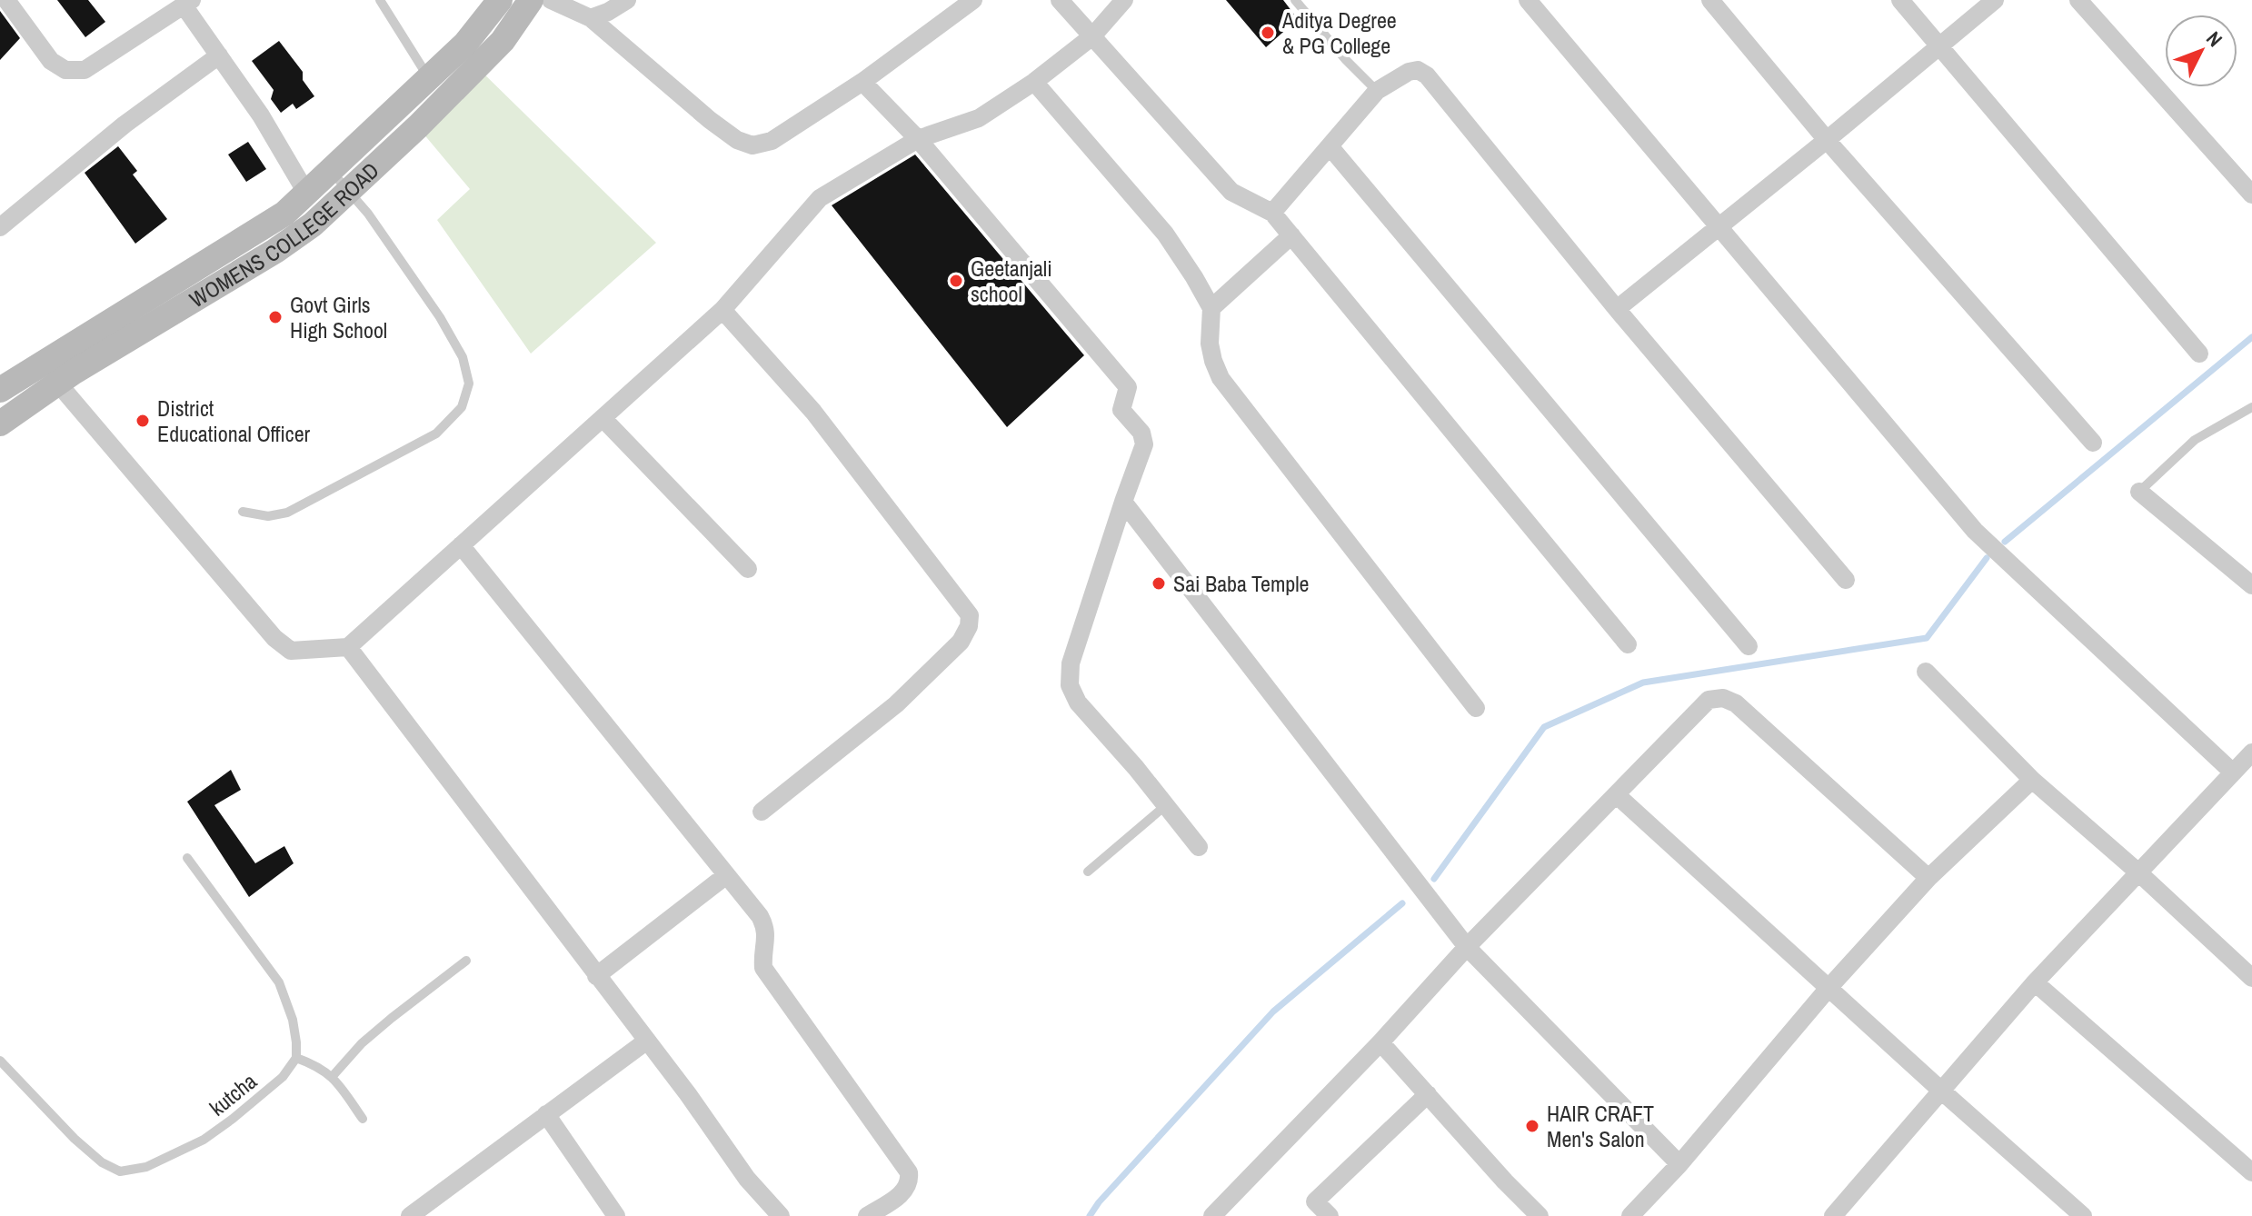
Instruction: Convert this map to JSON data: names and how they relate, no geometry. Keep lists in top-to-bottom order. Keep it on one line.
{"streets":{"main road":["WOMENS COLLEGE ROAD"],"lane":["kutcha"]},"places":["Aditya Degree & PG College","Geetanjali school","Govt Girls High School","District Educational Officer","Sai Baba Temple","HAIR CRAFT Men's Salon"],"north":"top right"}
